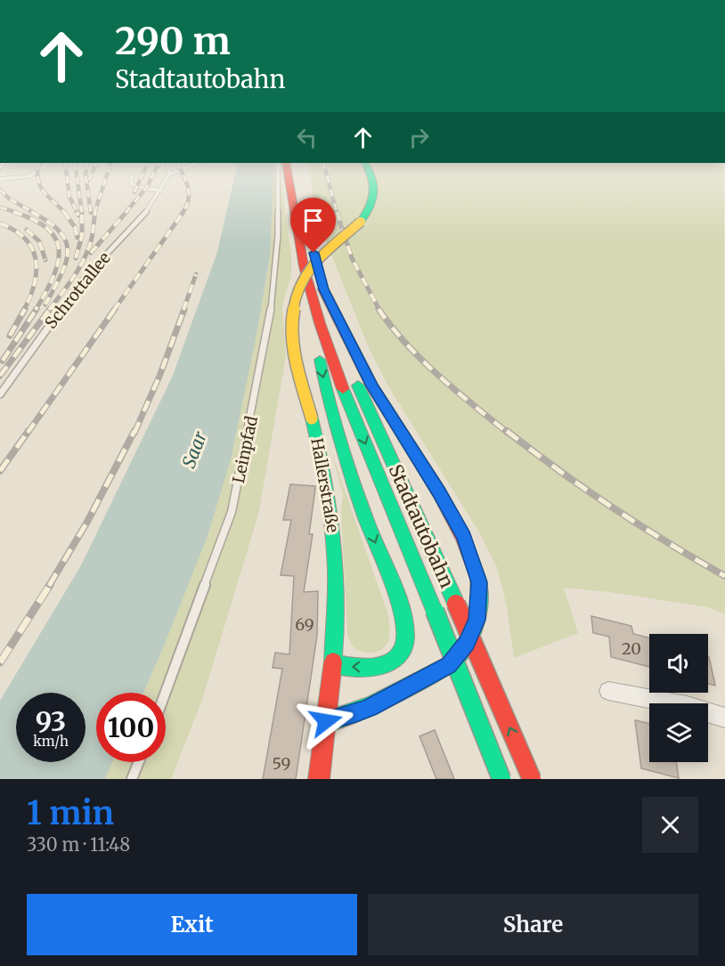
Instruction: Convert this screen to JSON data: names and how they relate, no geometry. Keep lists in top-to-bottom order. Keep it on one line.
{"streets":{"main road":["Hallerstraße","Stadtautobahn"],"lane":["Schrottallee","Leinpfad"]},"water":["Saar"],"house_numbers":["69","20","59"],"page":{"turn":["290 m","Stadtautobahn"],"speed":"93 km/h","limit":"100","heading":["1 min","330 m · 11:48"],"buttons":["Exit","Share"]}}
